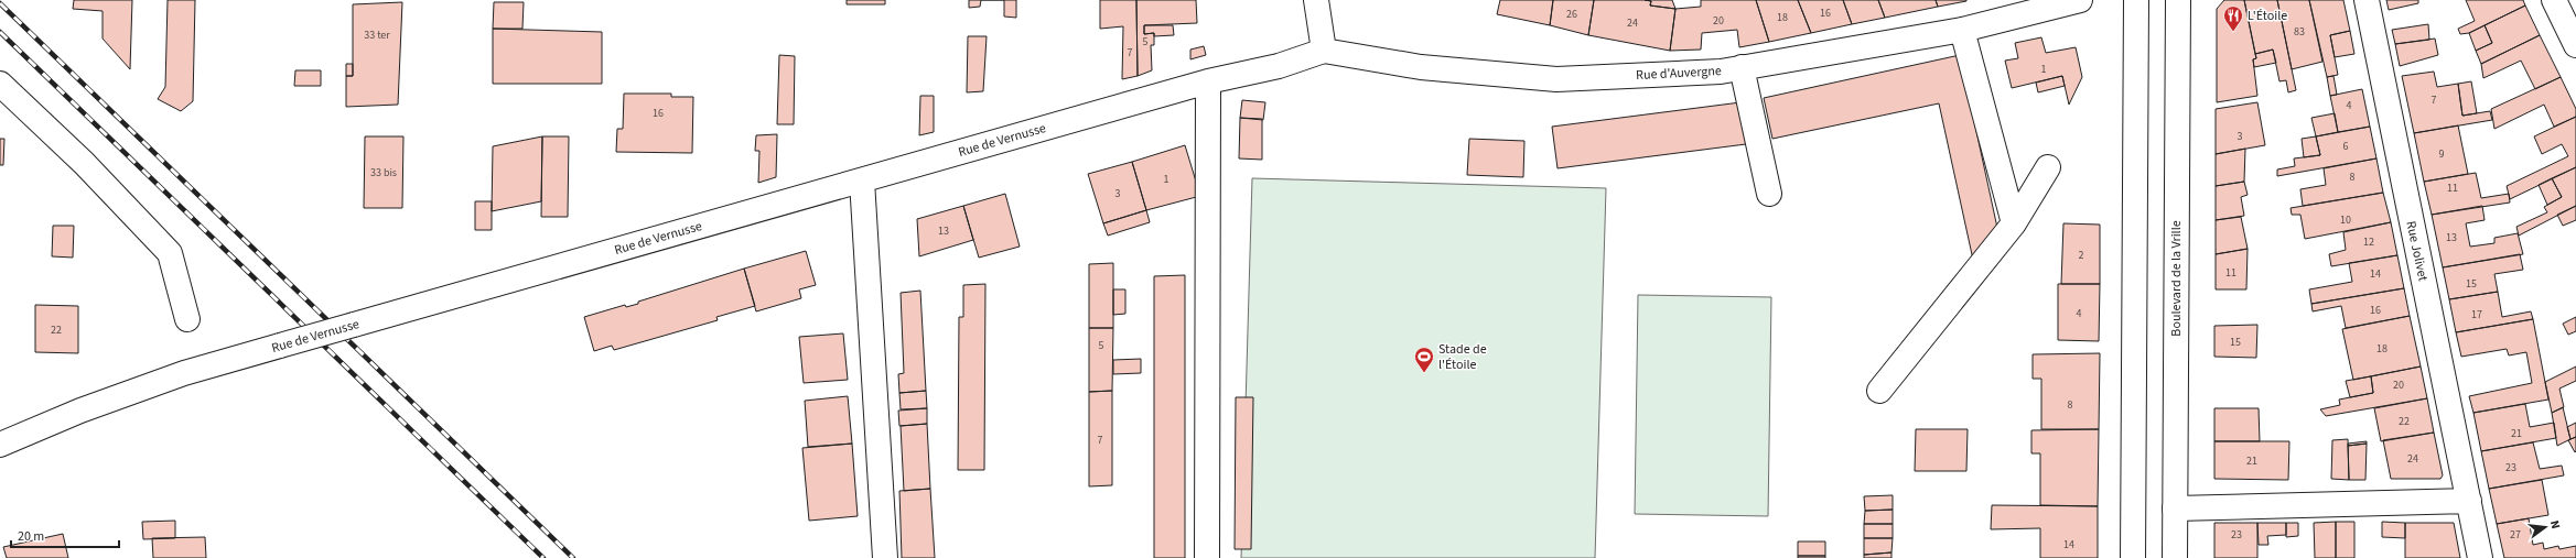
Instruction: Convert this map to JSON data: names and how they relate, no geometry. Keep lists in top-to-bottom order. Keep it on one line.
{"streets":{"street":["Rue d'Auvergne","Rue de Vernusse","Rue Jolivet","Boulevard de la Vrille"]},"crossings":[["Rue d'Auvergne","Rue de Vernusse"]],"places":{"restaurant":["L'Étoile"],"sports":["Stade de l'Étoile"]},"house_numbers":["16","26","18","20","24","83","33 ter","5","7","1","7","4","16","3","6","9","33 bis","8","1","11","3","10","13","13","12","2","11","14","15","16","4","17","22","15","5","18","20","8","22","21","7","24","21","23","23","27","14"],"scale_bar":"20 m","north":"right"}
